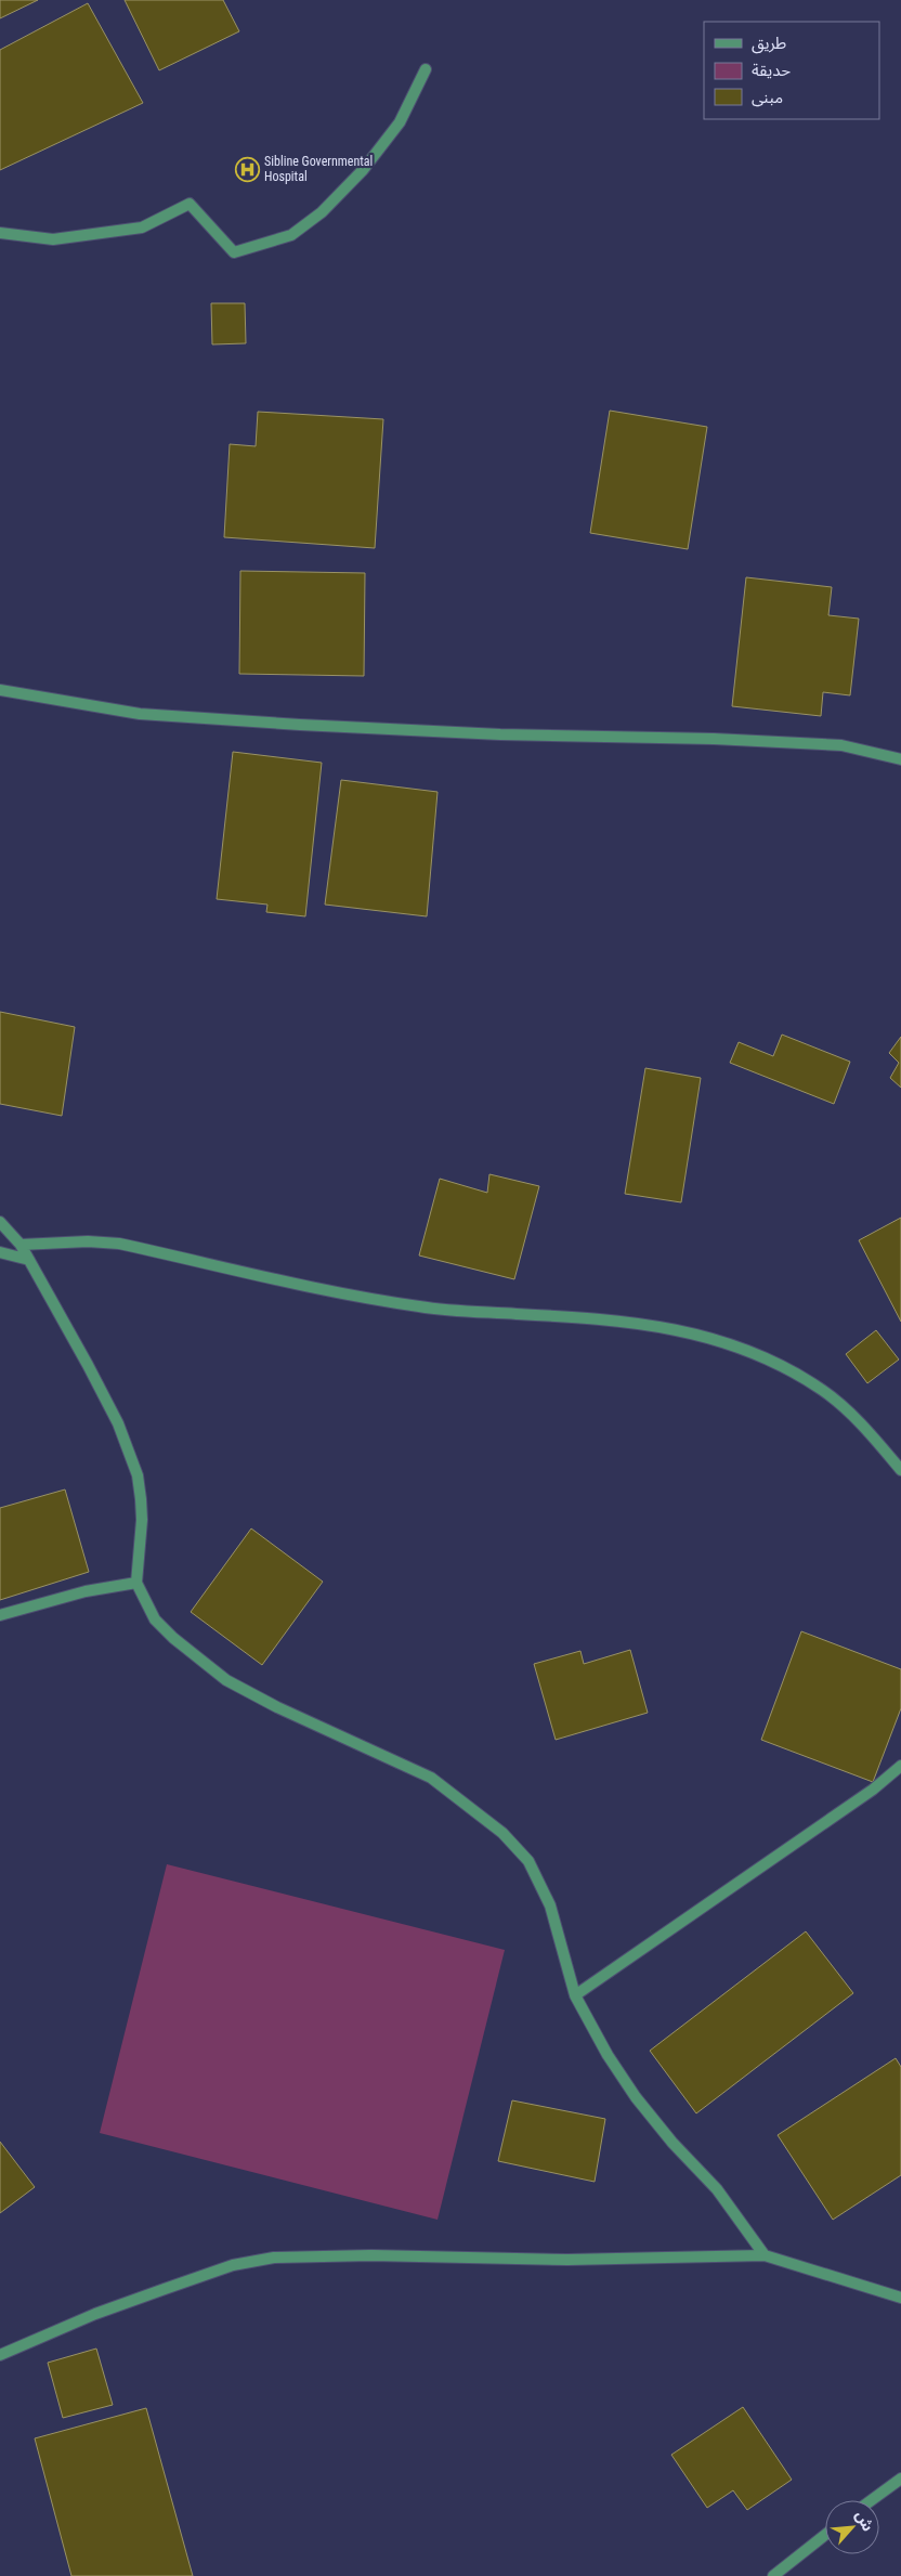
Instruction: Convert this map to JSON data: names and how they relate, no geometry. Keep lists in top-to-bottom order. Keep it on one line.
{"places":{"hospital":["Sibline Governmental Hospital"]},"legend":["طريق","حديقة","مبنى"],"north":"top right"}
